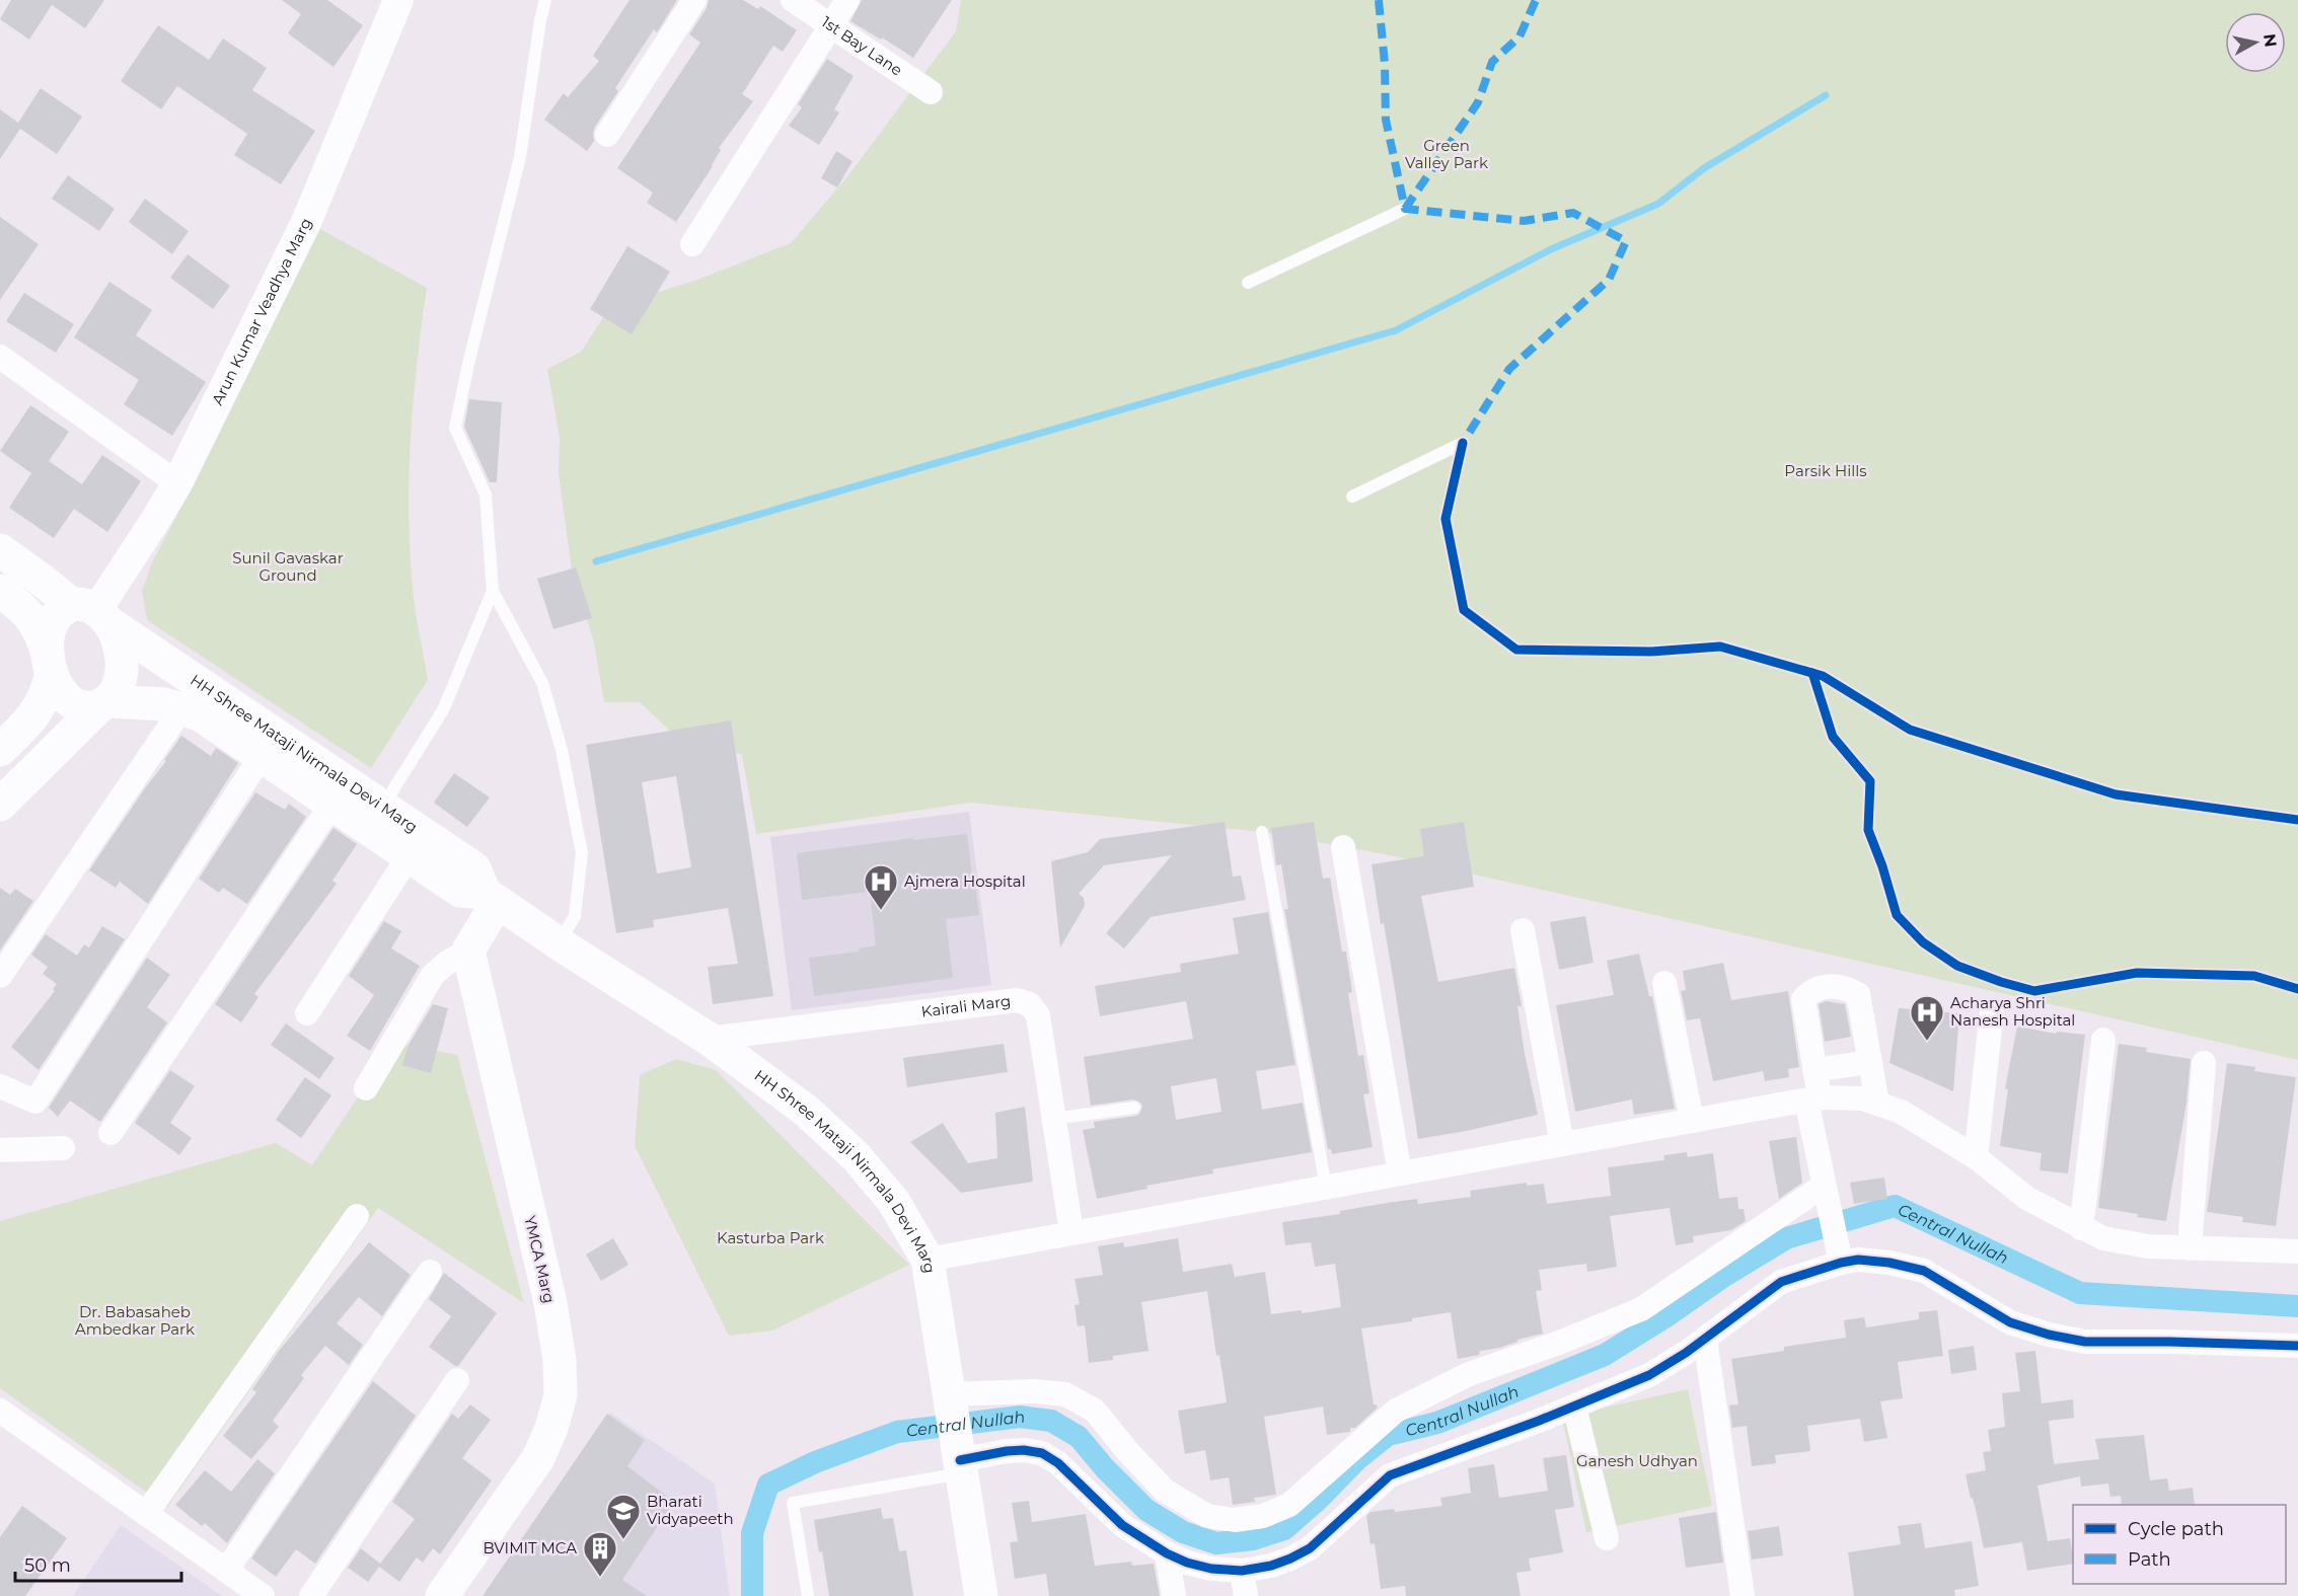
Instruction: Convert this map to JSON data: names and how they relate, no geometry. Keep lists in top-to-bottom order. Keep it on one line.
{"streets":{"main road":["HH Shree Mataji Nirmala Devi Marg","YMCA Marg"],"street":["1st Bay Lane","Arun Kumar Veadhya Marg","Kairali Marg"]},"crossings":[["Arun Kumar Veadhya Marg","HH Shree Mataji Nirmala Devi Marg"],["HH Shree Mataji Nirmala Devi Marg","Kairali Marg"]],"water":["Central Nullah"],"parks":["Green Valley Park","Parsik Hills","Sunil Gavaskar Ground","Kasturba Park","Dr. Babasaheb Ambedkar Park","Ganesh Udhyan"],"places":{"hospital":["Ajmera Hospital","Acharya Shri Nanesh Hospital"],"school or university":["Bharati Vidyapeeth"],"building":["BVIMIT MCA"]},"legend":["Cycle path","Path"],"scale_bar":"50 m","north":"right"}
